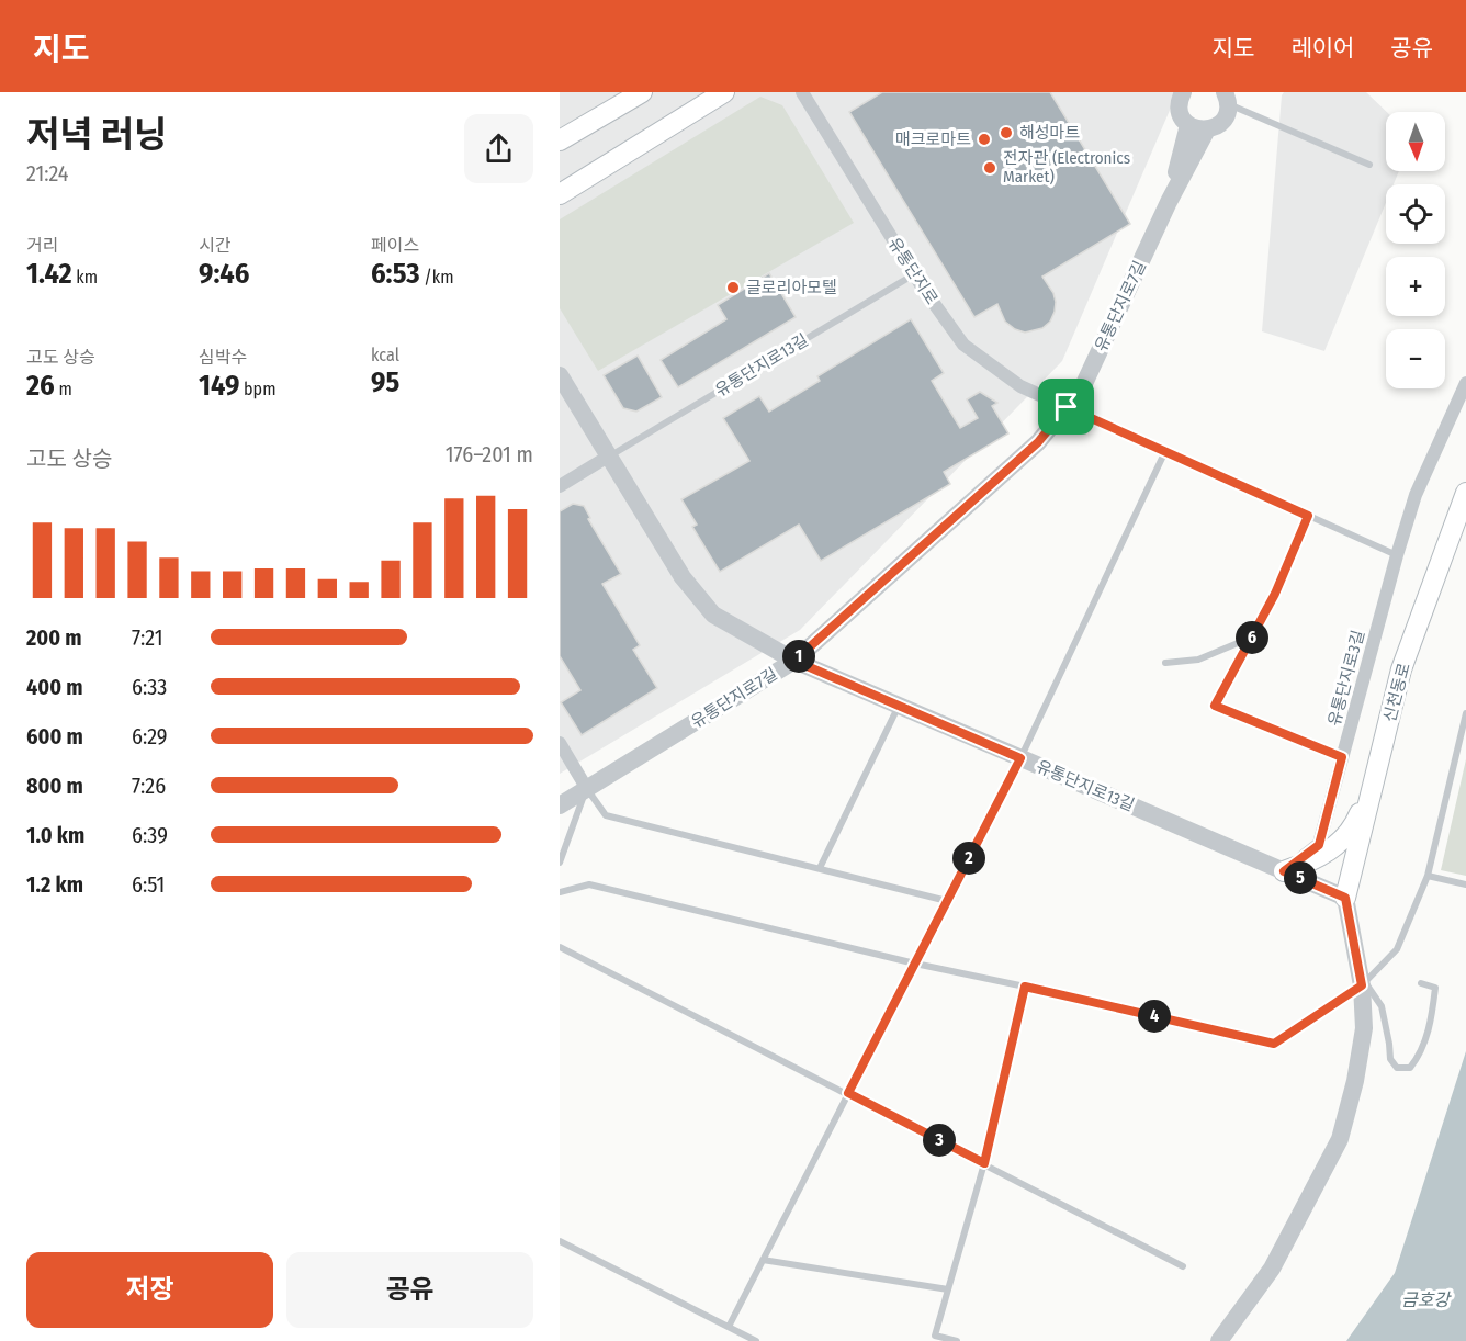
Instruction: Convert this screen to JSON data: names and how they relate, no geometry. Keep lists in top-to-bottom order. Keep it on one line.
{"streets":{"main road":["신천동로"],"street":["유통단지로","유통단지로7길","유통단지로13길","유통단지로3길"]},"crossings":[["유통단지로","유통단지로7길"],["유통단지로","유통단지로13길"],["유통단지로7길","유통단지로13길"],["유통단지로13길","유통단지로3길"],["유통단지로13길","신천동로"]],"water":["금호강"],"places":["해성마트","매크로마트","전자관 (Electronics Market)","글로리아모텔"],"north":"bottom","page":{"header":"지도","nav":["지도","레이어","공유"],"heading":["저녁 러닝","21:24"],"map_buttons":["+","−"],"stats":[["거리","1.42 km"],["시간","9:46"],["페이스","6:53 /km"],["고도 상승","26 m"],["심박수","149 bpm"],["kcal","95"]],"chart":["고도 상승","176–201 m"],"list":[{"name":"200 m","note":"7:21"},{"name":"400 m","note":"6:33"},{"name":"600 m","note":"6:29"},{"name":"800 m","note":"7:26"},{"name":"1.0 km","note":"6:39"},{"name":"1.2 km","note":"6:51"}],"pins":["6","1","2","5","4","3"],"buttons":["저장","공유"]}}
